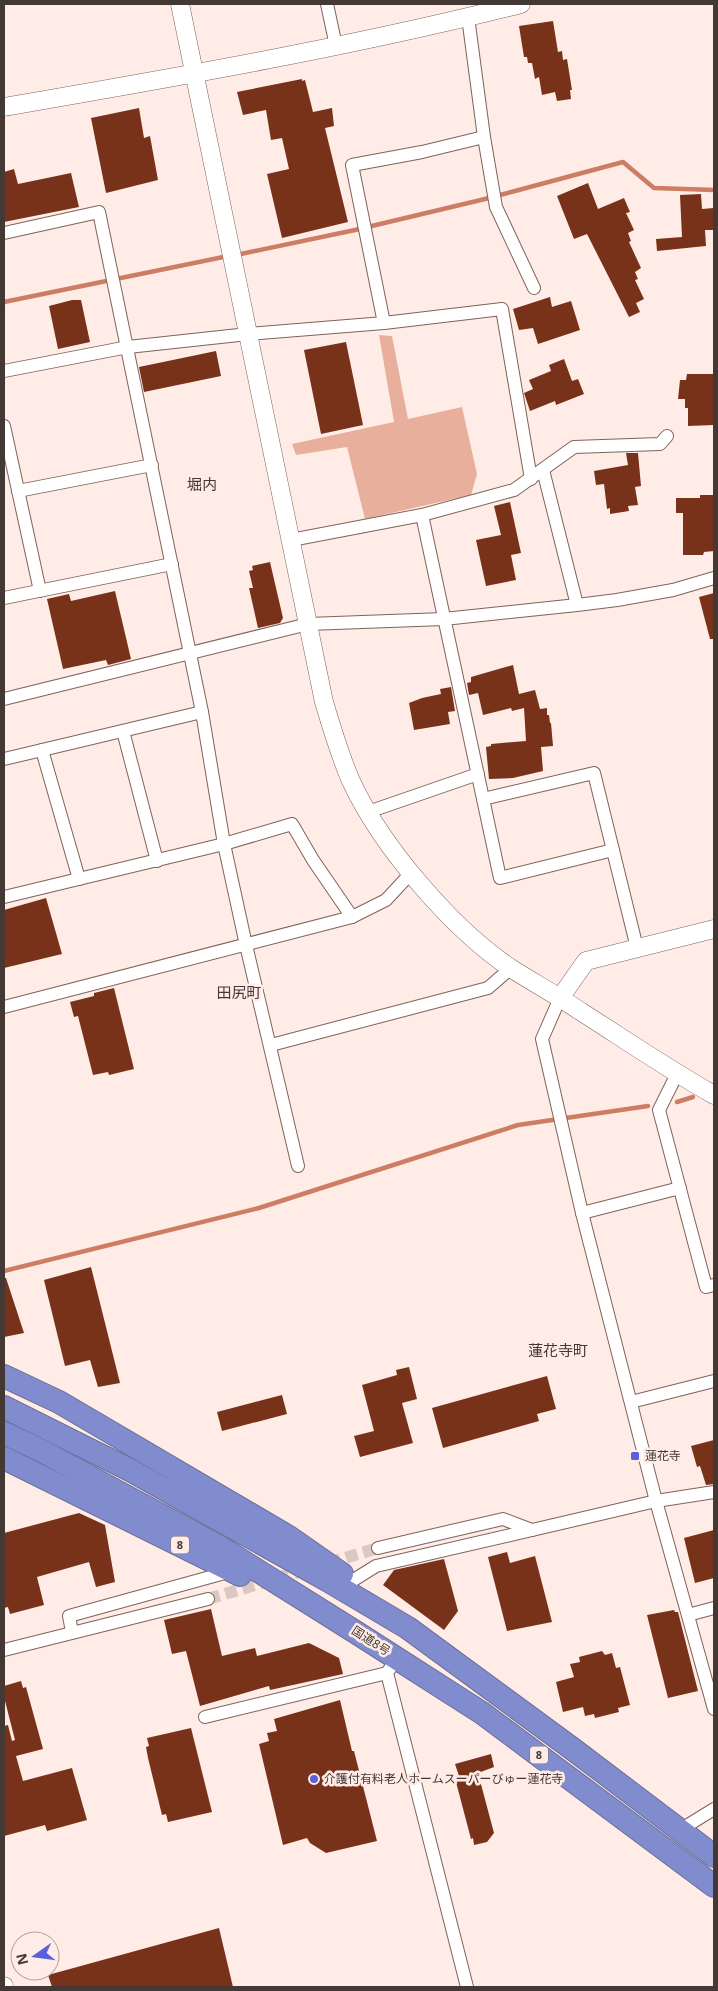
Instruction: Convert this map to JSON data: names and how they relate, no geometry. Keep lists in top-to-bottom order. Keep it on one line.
{"streets":{"highway":["8","国道8号"]},"crossings":[["8","国道8号"]],"districts":["堀内","田尻町","蓮花寺町"],"places":{"transit":["蓮花寺"],"other":["介護付有料老人ホームスーパーびゅー蓮花寺"]},"north":"left"}
